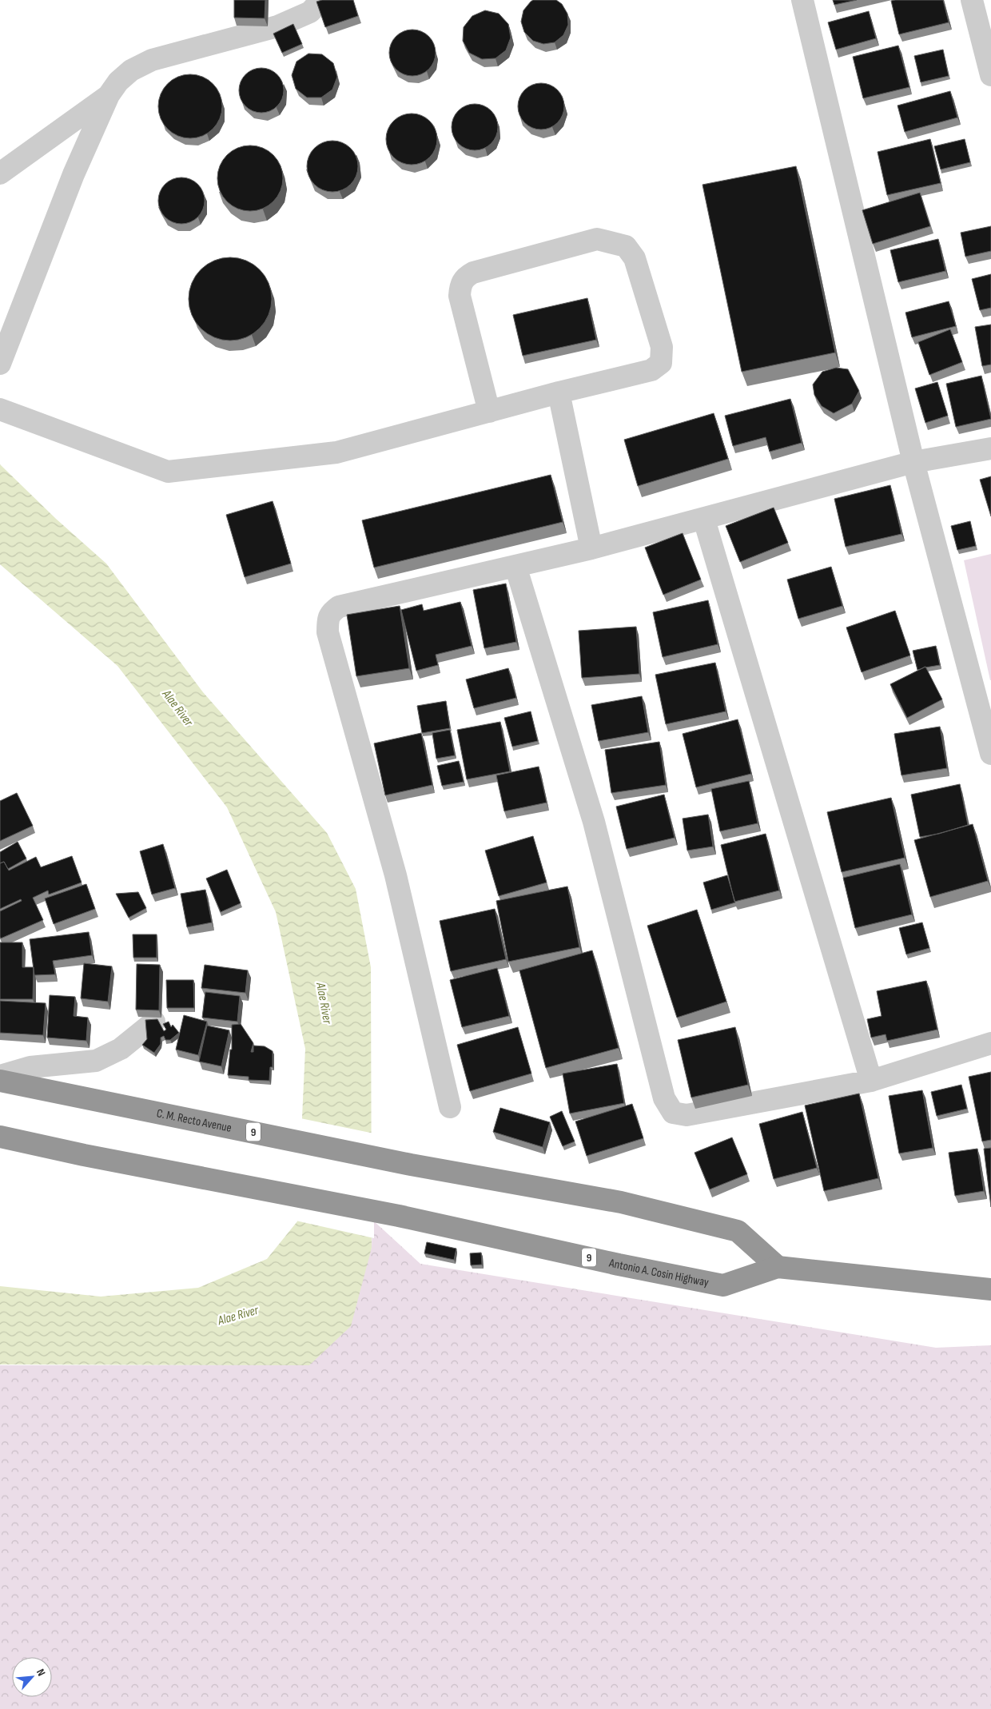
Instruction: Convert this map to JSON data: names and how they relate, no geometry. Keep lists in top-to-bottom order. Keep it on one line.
{"streets":{"highway":["C. M. Recto Avenue","9","Antonio A. Cosin Highway"]},"crossings":[["C. M. Recto Avenue","Antonio A. Cosin Highway"]],"water":["Alae River"],"north":"top right"}
